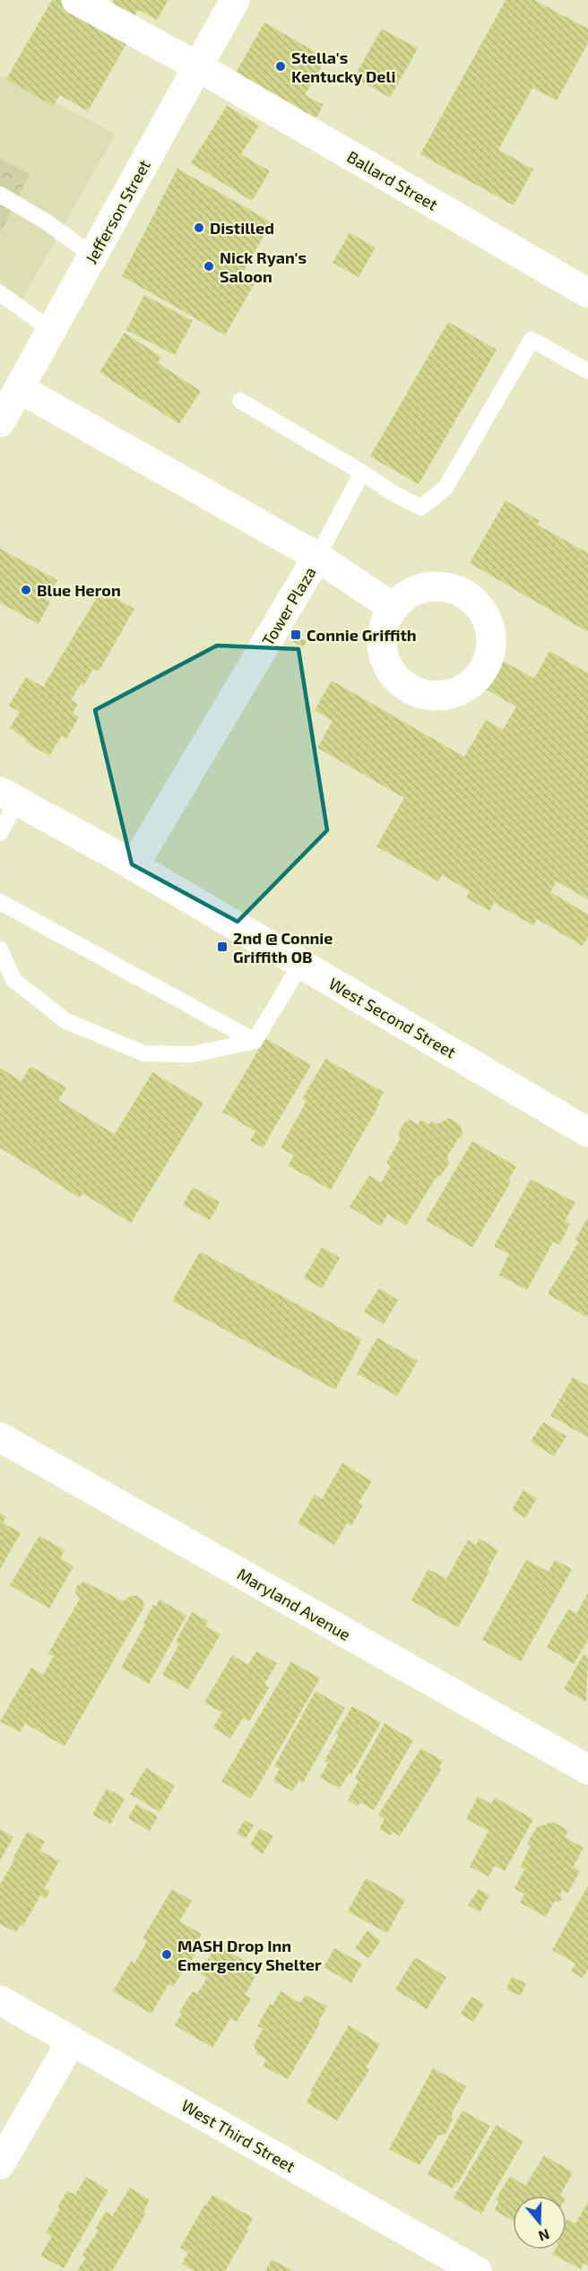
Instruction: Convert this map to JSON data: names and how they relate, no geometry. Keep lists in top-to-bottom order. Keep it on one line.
{"streets":{"street":["Ballard Street","Jefferson Street","Tower Plaza","West Second Street","Maryland Avenue","West Third Street"]},"crossings":[["Ballard Street","Jefferson Street"],["Jefferson Street","Tower Plaza"],["Tower Plaza","West Second Street"]],"places":{"other":["Stella's Kentucky Deli","Distilled","Nick Ryan's Saloon","Blue Heron","MASH Drop Inn Emergency Shelter"],"transit":["Connie Griffith","2nd @ Connie Griffith OB"]},"north":"bottom"}
